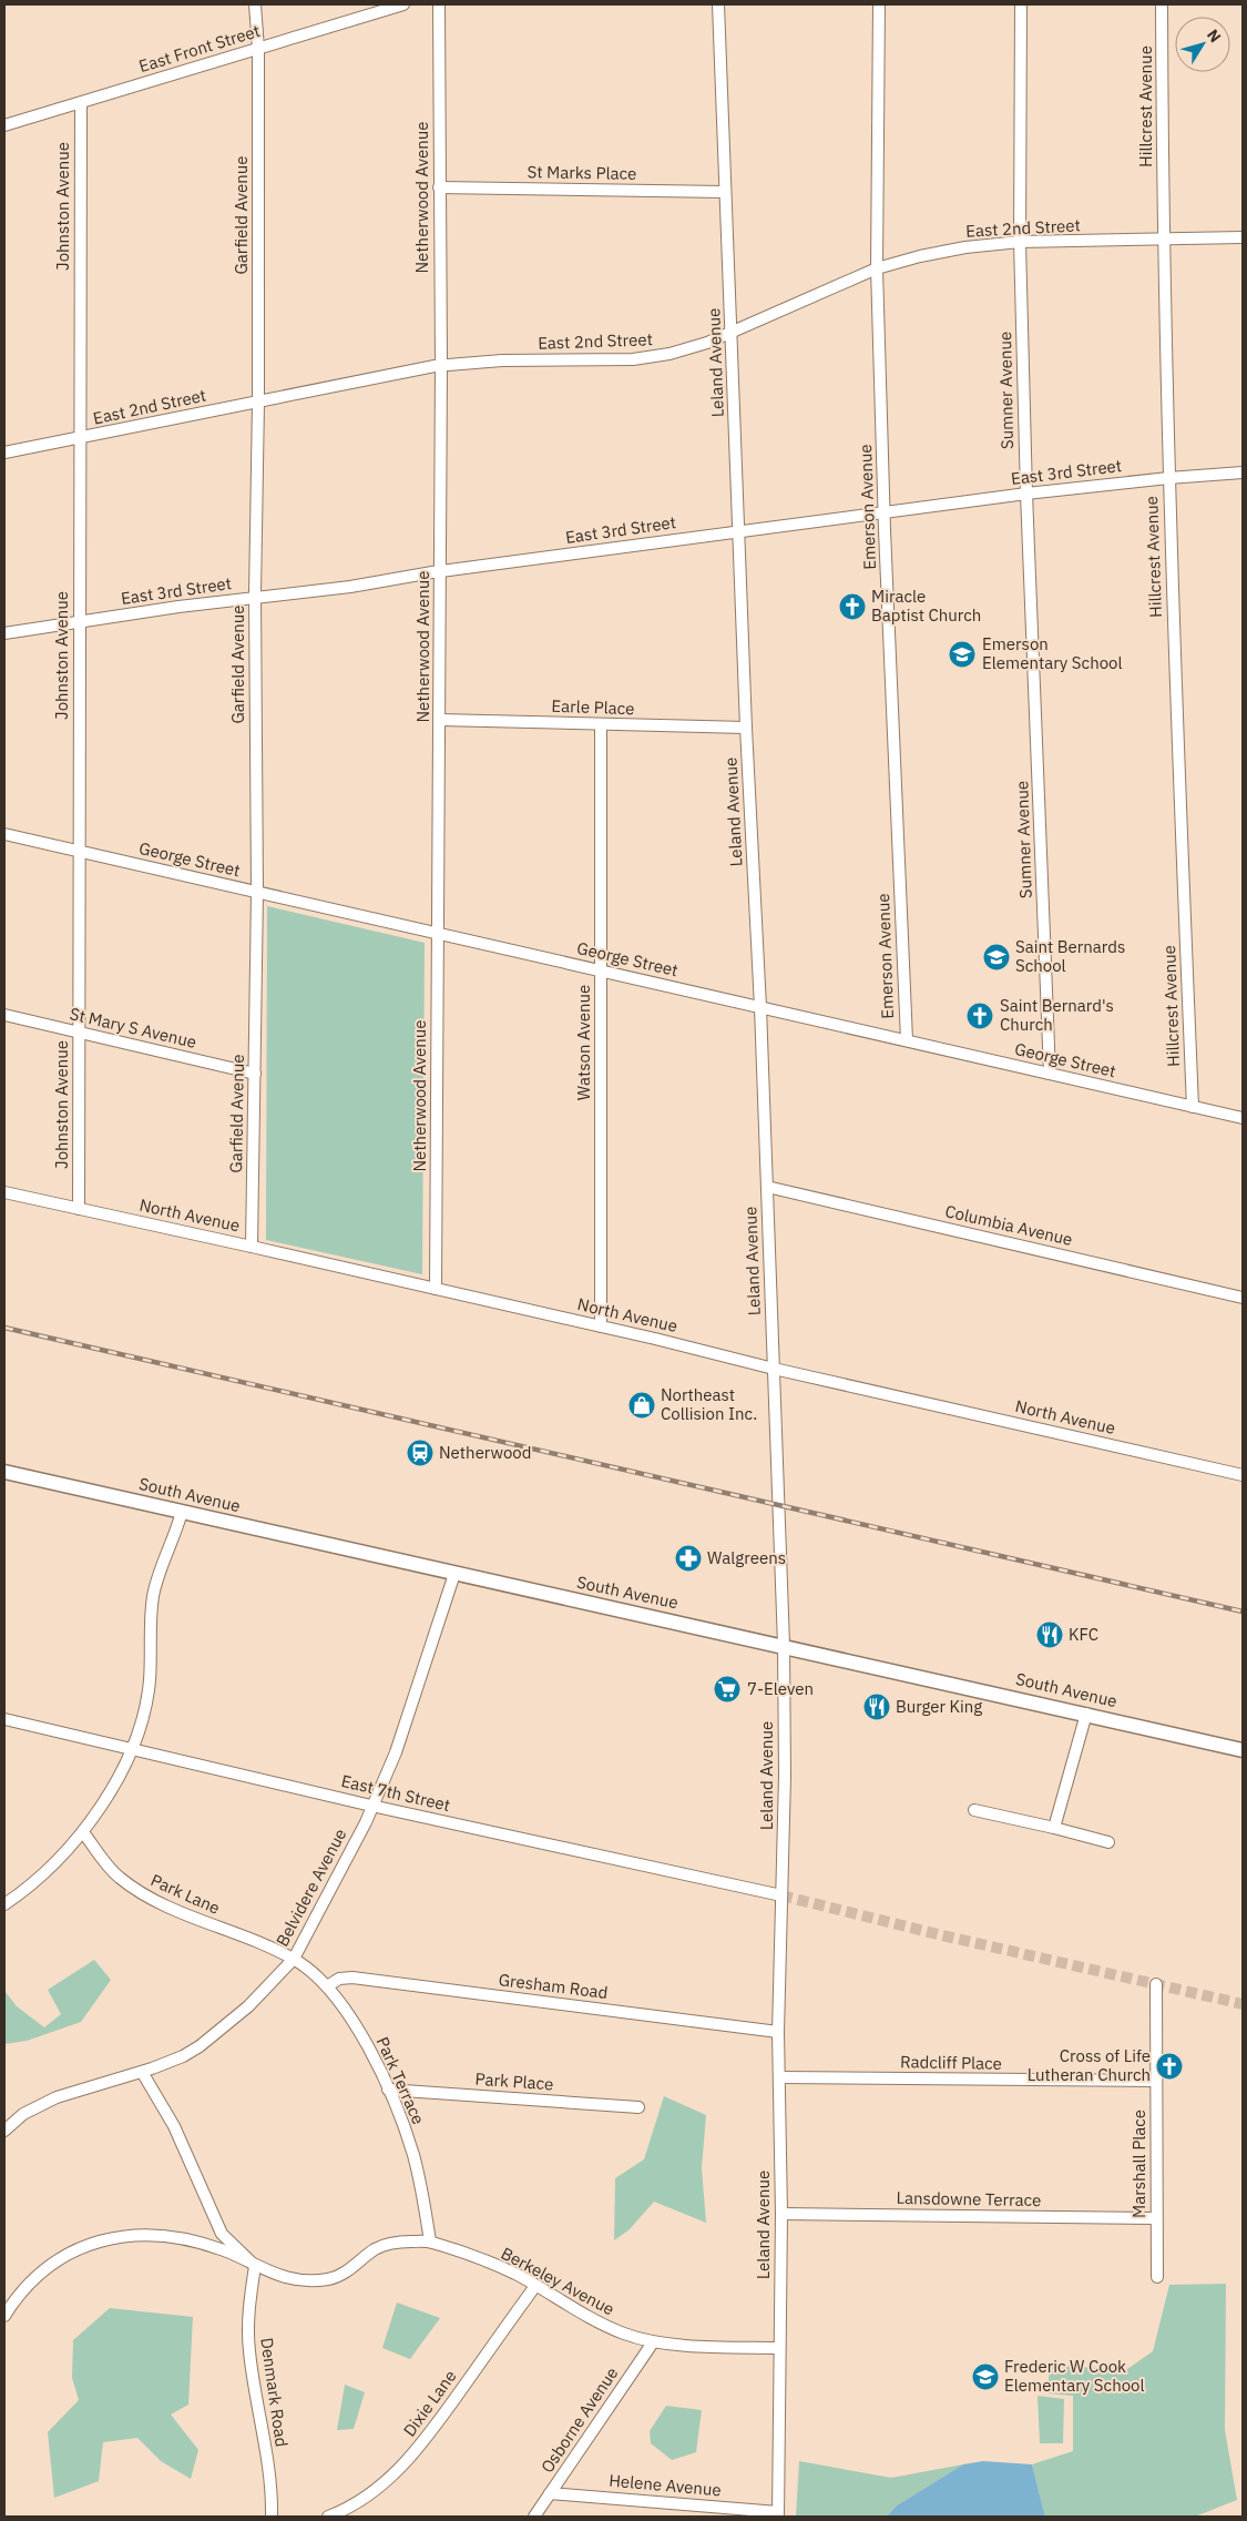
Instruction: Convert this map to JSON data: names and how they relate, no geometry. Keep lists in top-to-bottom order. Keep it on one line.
{"streets":{"main road":["South Avenue"],"street":["East Front Street","Hillcrest Avenue","St Marks Place","Netherwood Avenue","Johnston Avenue","Garfield Avenue","East 2nd Street","Leland Avenue","Sumner Avenue","East 3rd Street","Emerson Avenue","Earle Place","George Street","St Mary S Avenue","Watson Avenue","North Avenue","Columbia Avenue","East 7th Street","Belvidere Avenue","Park Lane","Gresham Road","Radcliff Place","Park Terrace","Park Place","Marshall Place","Lansdowne Terrace","Berkeley Avenue","Denmark Road","Dixie Lane","Osborne Avenue","Helene Avenue"]},"crossings":[["East Front Street","Johnston Avenue"],["East Front Street","Garfield Avenue"],["Hillcrest Avenue","East 2nd Street"],["Hillcrest Avenue","East 3rd Street"],["Hillcrest Avenue","George Street"],["St Marks Place","Netherwood Avenue"],["St Marks Place","Leland Avenue"],["Netherwood Avenue","East 2nd Street"],["Netherwood Avenue","East 3rd Street"],["Netherwood Avenue","Earle Place"],["Netherwood Avenue","George Street"],["Netherwood Avenue","North Avenue"],["Johnston Avenue","East 2nd Street"],["Johnston Avenue","East 3rd Street"],["Johnston Avenue","George Street"],["Johnston Avenue","St Mary S Avenue"],["Johnston Avenue","North Avenue"],["Garfield Avenue","East 2nd Street"],["Garfield Avenue","East 3rd Street"],["Garfield Avenue","George Street"],["Garfield Avenue","St Mary S Avenue"],["Garfield Avenue","North Avenue"],["East 2nd Street","Leland Avenue"],["East 2nd Street","Sumner Avenue"],["East 2nd Street","Emerson Avenue"],["Leland Avenue","East 3rd Street"],["Leland Avenue","Earle Place"],["Leland Avenue","George Street"],["Leland Avenue","North Avenue"],["Leland Avenue","Columbia Avenue"],["Leland Avenue","South Avenue"],["Leland Avenue","East 7th Street"],["Leland Avenue","Gresham Road"],["Leland Avenue","Radcliff Place"],["Leland Avenue","Lansdowne Terrace"],["Leland Avenue","Berkeley Avenue"],["Leland Avenue","Helene Avenue"],["Sumner Avenue","East 3rd Street"],["Sumner Avenue","George Street"],["East 3rd Street","Emerson Avenue"],["Emerson Avenue","George Street"],["Earle Place","Watson Avenue"],["George Street","Watson Avenue"],["Watson Avenue","North Avenue"],["South Avenue","Belvidere Avenue"],["East 7th Street","Belvidere Avenue"],["Belvidere Avenue","Park Lane"],["Belvidere Avenue","Park Terrace"],["Park Lane","Park Terrace"],["Gresham Road","Park Terrace"],["Radcliff Place","Marshall Place"],["Park Terrace","Park Place"],["Park Terrace","Berkeley Avenue"],["Marshall Place","Lansdowne Terrace"],["Berkeley Avenue","Denmark Road"],["Berkeley Avenue","Dixie Lane"],["Berkeley Avenue","Osborne Avenue"],["Osborne Avenue","Helene Avenue"]],"places":{"church":["Miracle Baptist Church","Saint Bernard's Church","Cross of Life Lutheran Church"],"school or university":["Emerson Elementary School","Saint Bernards School","Frederic W Cook Elementary School"],"shop":["Northeast Collision Inc."],"station":["Netherwood"],"pharmacy":["Walgreens"],"restaurant":["KFC","Burger King"],"supermarket":["7-Eleven"]},"north":"top right"}
